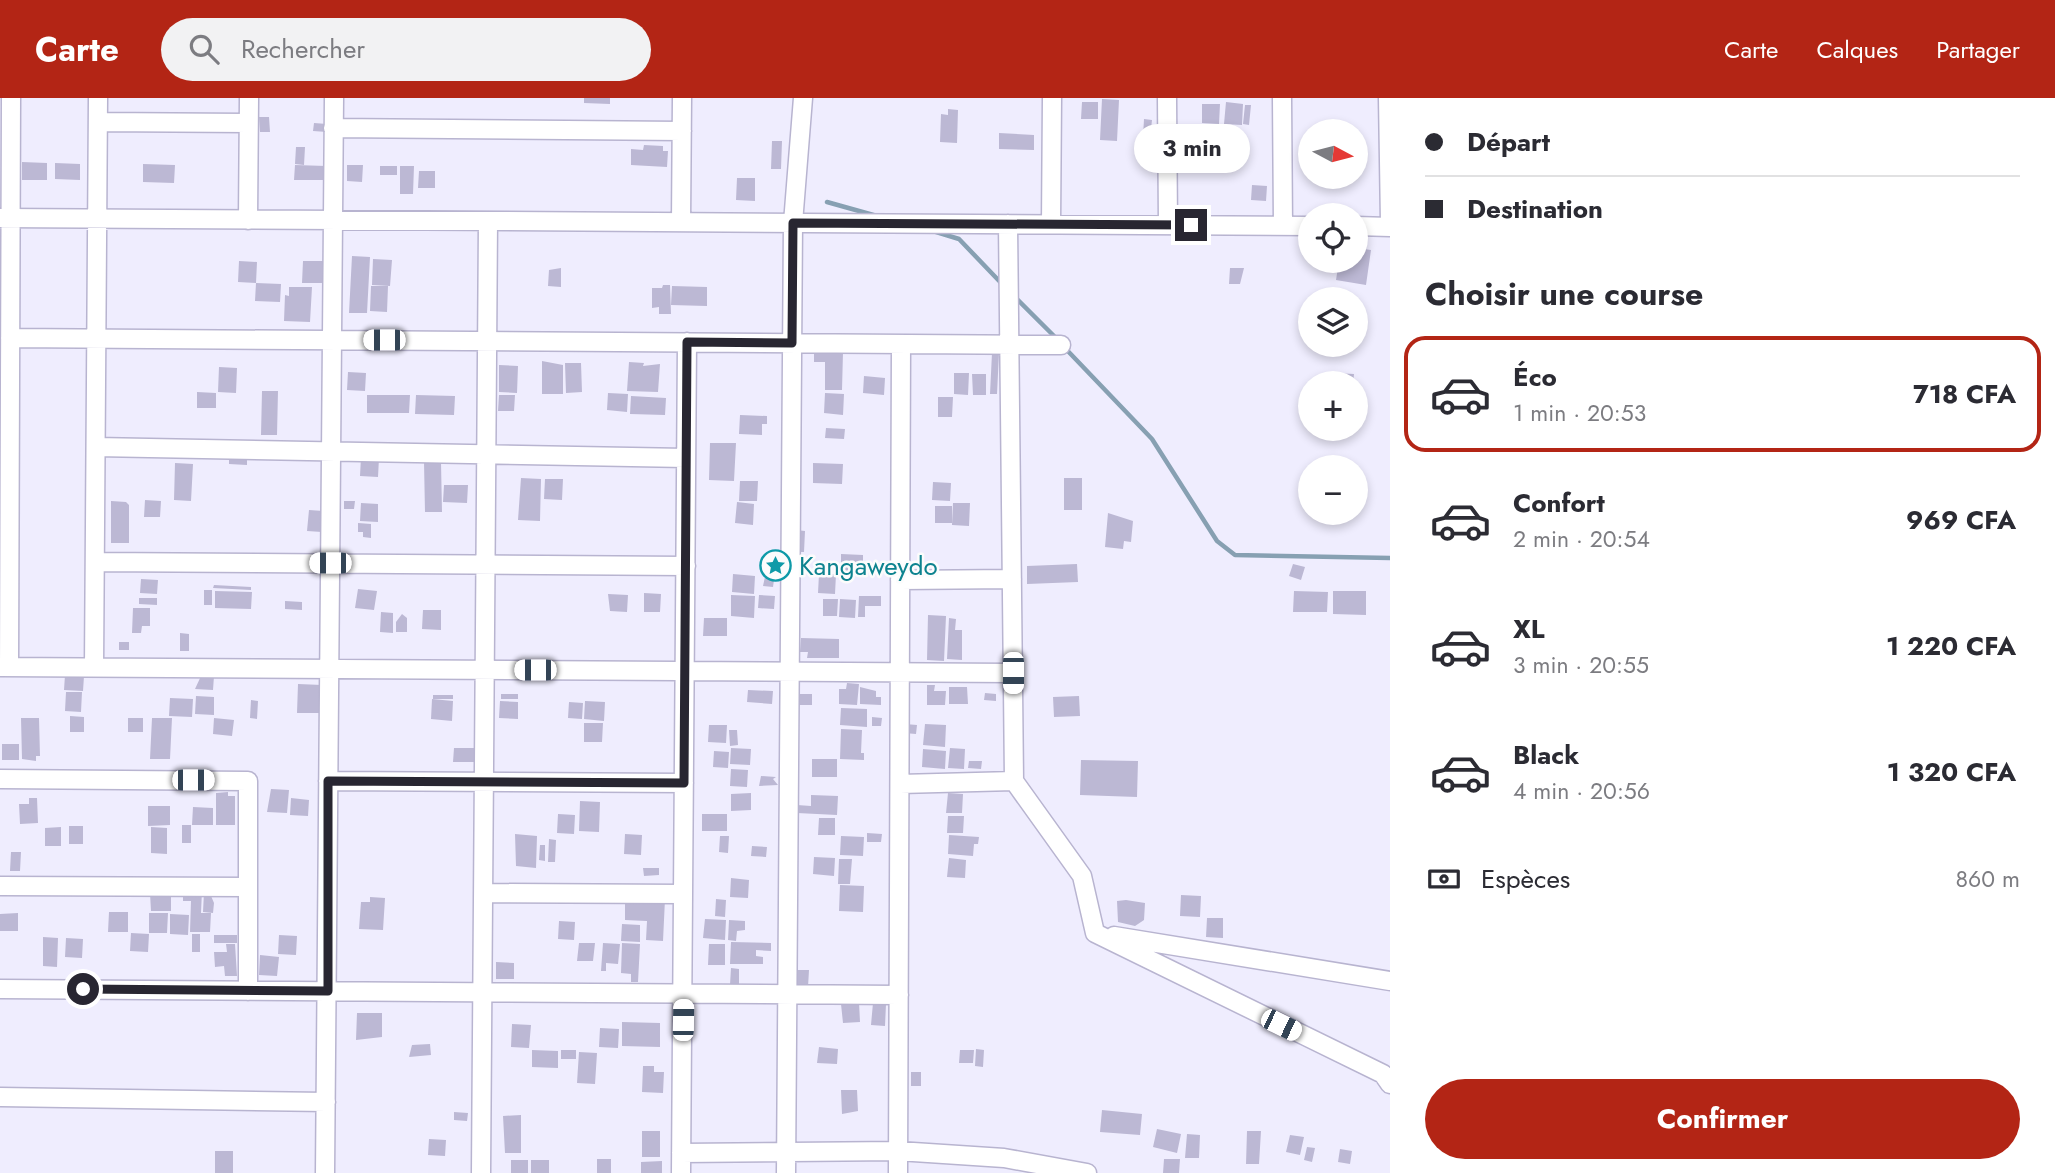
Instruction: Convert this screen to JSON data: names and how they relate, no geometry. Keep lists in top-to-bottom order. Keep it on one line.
{"places":{"place":["Kangaweydo"]},"north":"right","page":{"header":"Carte","search":"Rechercher","nav":["Carte","Calques","Partager"],"banner":["Départ","Destination"],"map_buttons":["+","−"],"bubble":"3 min","heading":"Choisir une course","list":[{"name":"Éco","note":"1 min · 20:53","value":"718 CFA"},{"name":"Confort","note":"2 min · 20:54","value":"969 CFA"},{"name":"XL","note":"3 min · 20:55","value":"1 220 CFA"},{"name":"Black","note":"4 min · 20:56","value":"1 320 CFA"}],"pay":["Espèces","860 m"],"buttons":"Confirmer"}}
